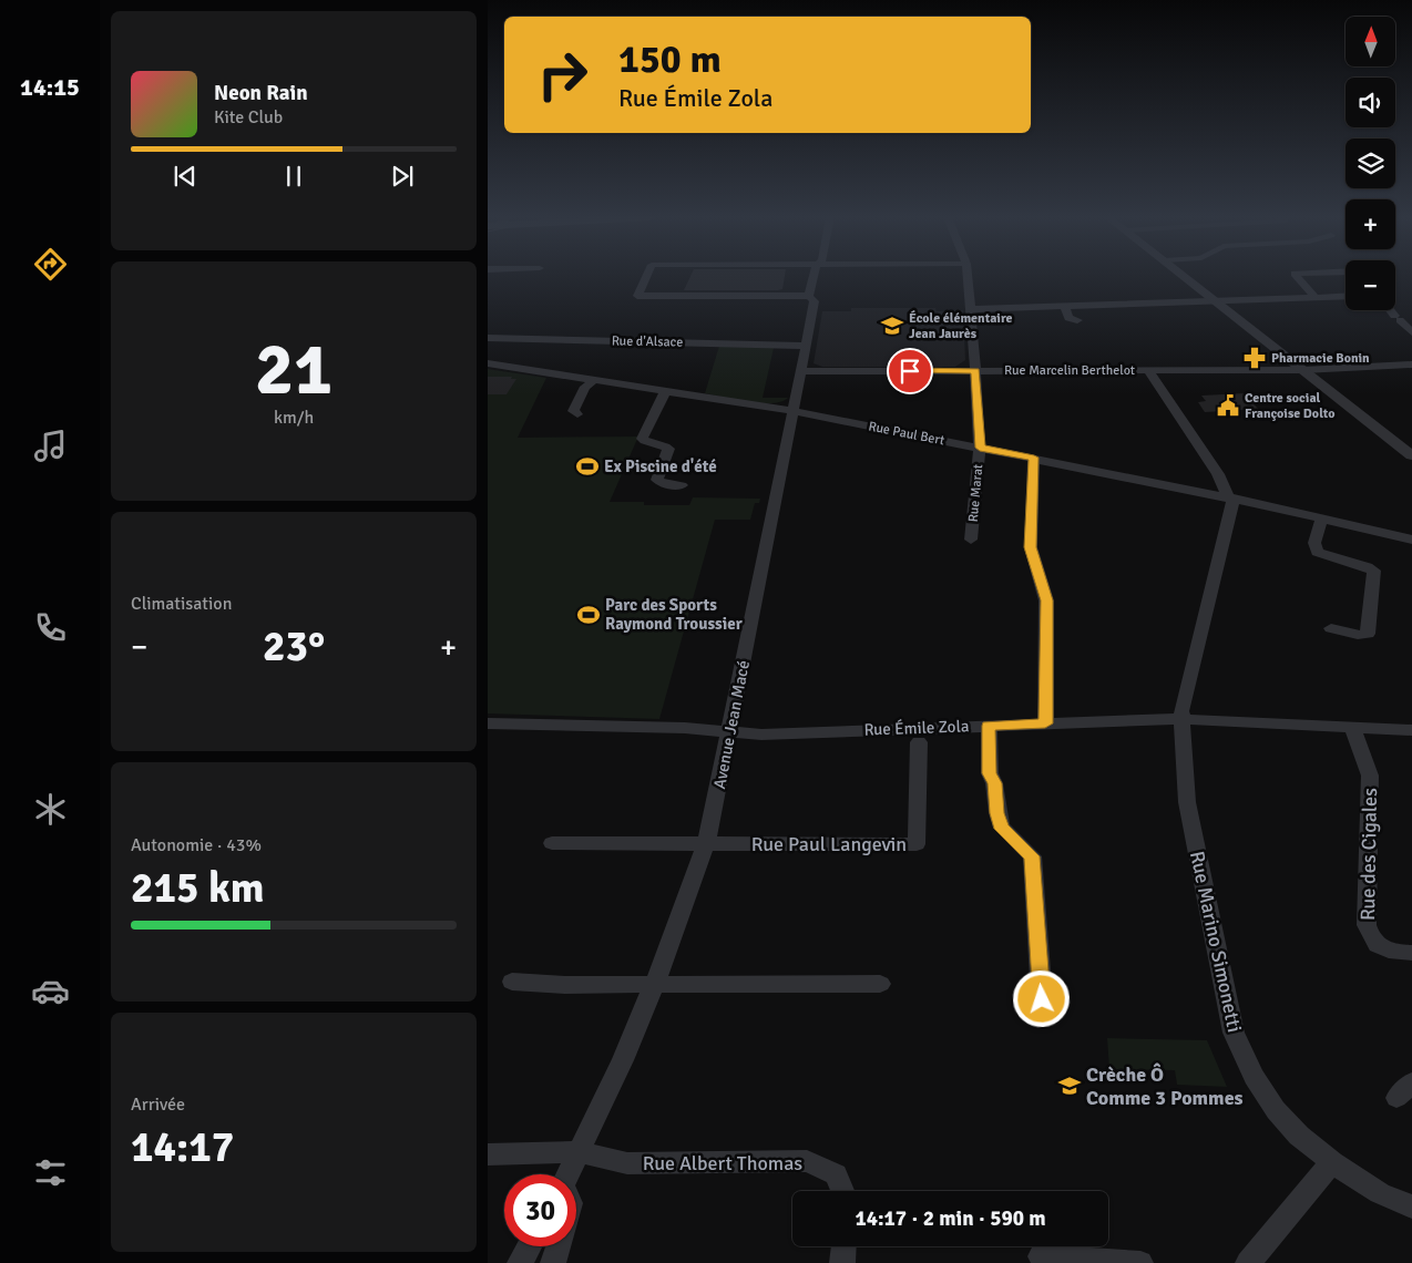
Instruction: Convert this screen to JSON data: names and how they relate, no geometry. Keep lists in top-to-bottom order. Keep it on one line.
{"streets":{"street":["Rue d'Alsace","Rue Marcelin Berthelot","Rue Paul Bert","Rue Marat","Avenue Jean Macé","Rue Émile Zola","Rue Paul Langevin","Rue des Cigales","Rue Marino Simonetti","Rue Albert Thomas"]},"crossings":[["Rue d'Alsace","Avenue Jean Macé"],["Rue Marcelin Berthelot","Rue Marat"],["Rue Marcelin Berthelot","Avenue Jean Macé"],["Rue Paul Bert","Rue Marat"],["Rue Paul Bert","Avenue Jean Macé"],["Avenue Jean Macé","Rue Émile Zola"],["Avenue Jean Macé","Rue Paul Langevin"],["Avenue Jean Macé","Rue Albert Thomas"],["Rue Émile Zola","Rue des Cigales"],["Rue Émile Zola","Rue Marino Simonetti"]],"places":{"school or university":["École élémentaire Jean Jaurès","Crèche Ô Comme 3 Pommes"],"pharmacy":["Pharmacie Bonin"],"public building":["Centre social Françoise Dolto"],"sports":["Ex Piscine d'été","Parc des Sports Raymond Troussier"]},"north":"top","page":{"tabs":"14:15","map_buttons":["+","−"],"turn":["150 m","Rue Émile Zola"],"song":["Neon Rain","Kite Club"],"tile":[["21","km/h"],"Climatisation",["Autonomie · 43%","215 km"],["Arrivée","14:17"]],"heat":["−","23°","+"],"limit":"30","trip":"14:17 · 2 min · 590 m"}}
